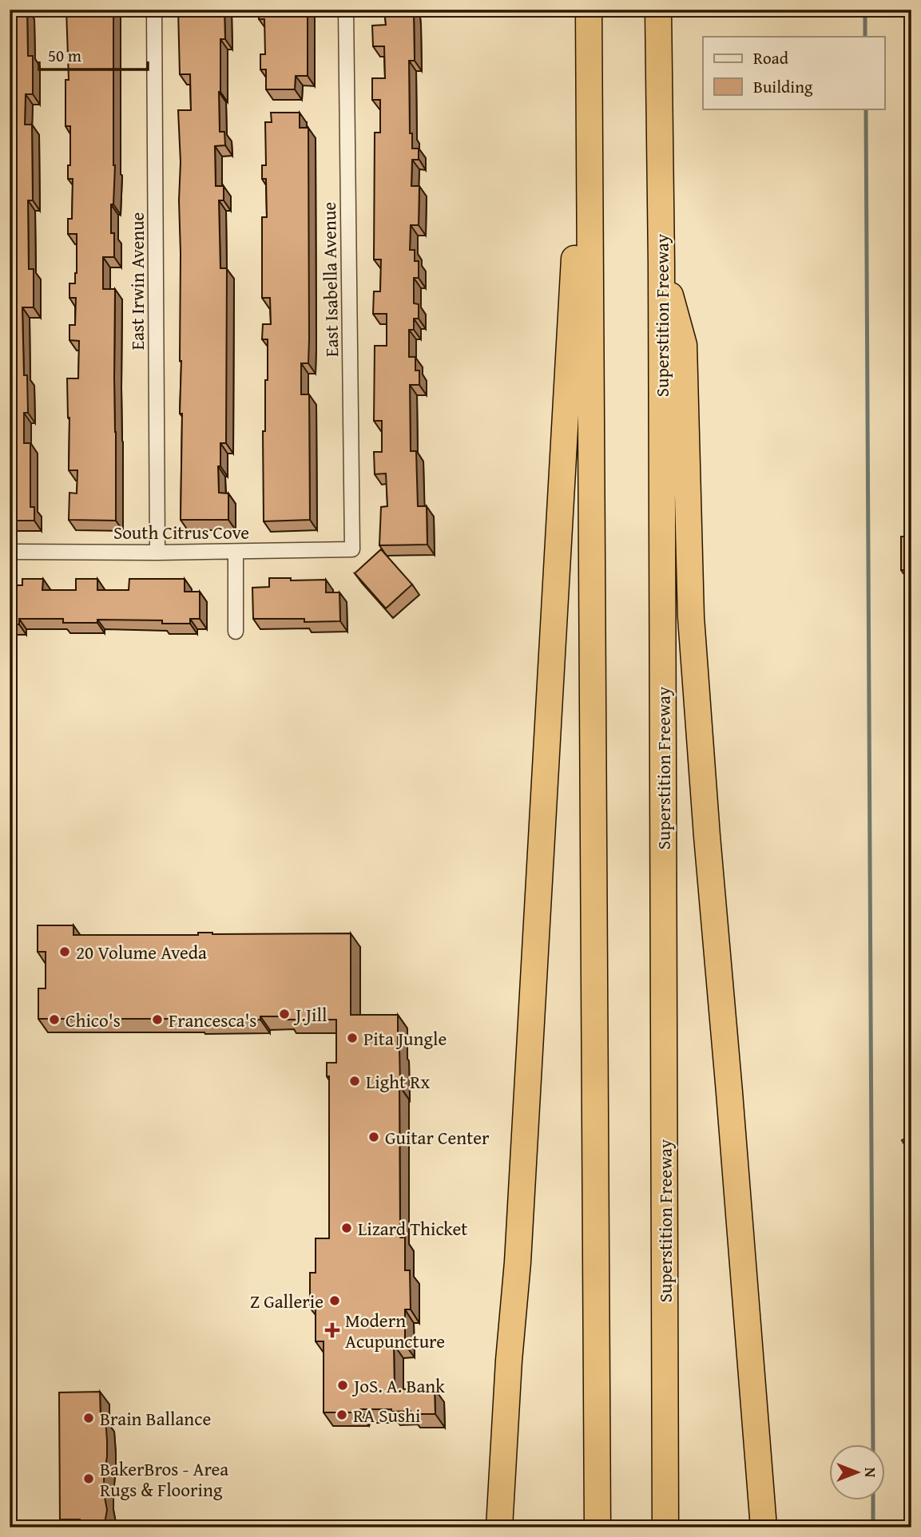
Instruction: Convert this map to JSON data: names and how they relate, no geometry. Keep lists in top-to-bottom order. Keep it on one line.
{"streets":{"highway":["Superstition Freeway"],"street":["East Isabella Avenue","East Irwin Avenue","South Citrus Cove"]},"crossings":[["East Isabella Avenue","South Citrus Cove"],["East Irwin Avenue","South Citrus Cove"]],"places":{"other":["20 Volume Aveda","J.Jill","Chico's","Francesca's","Pita Jungle","Light Rx","Guitar Center","Lizard Thicket","Z Gallerie","JoS. A. Bank","RA Sushi","Brain Ballance","BakerBros - Area Rugs & Flooring"],"health":["Modern Acupuncture"]},"legend":["Road","Building"],"scale_bar":"50 m","north":"right"}
